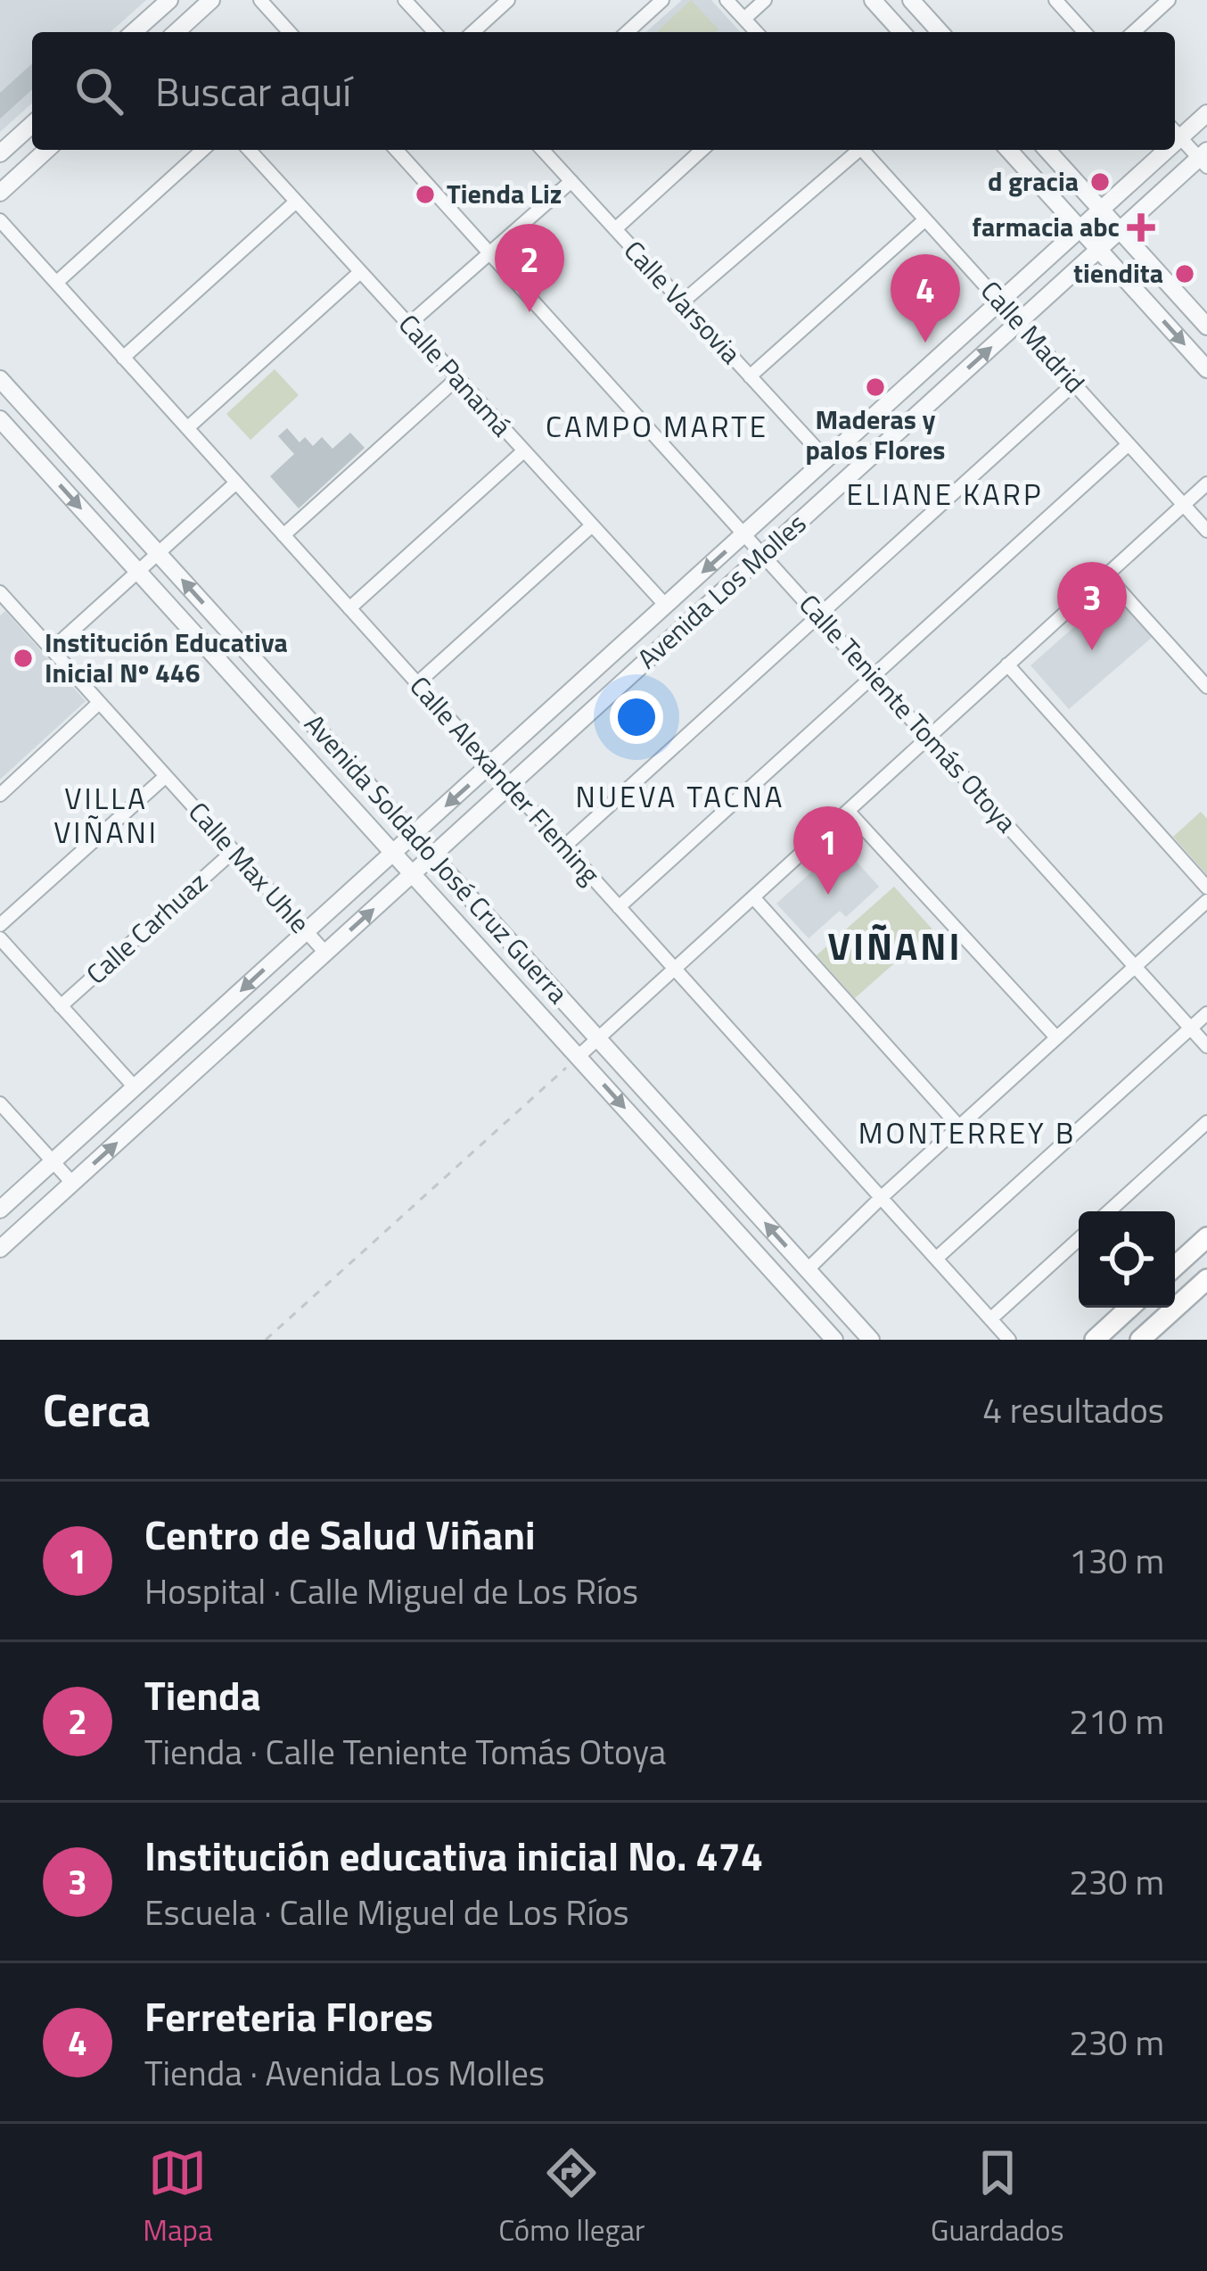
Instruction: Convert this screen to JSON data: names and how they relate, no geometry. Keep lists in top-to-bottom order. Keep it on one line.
{"streets":{"street":["Calle Varsovia","Calle Madrid","Calle Panamá","Avenida Los Molles","Calle Teniente Tomás Otoya","Calle Alexander Fleming","Avenida Soldado José Cruz Guerra","Calle Max Uhle","Calle Carhuaz"]},"crossings":[["Calle Varsovia","Avenida Los Molles"],["Calle Madrid","Avenida Los Molles"],["Calle Panamá","Avenida Los Molles"],["Avenida Los Molles","Calle Teniente Tomás Otoya"],["Avenida Los Molles","Calle Alexander Fleming"],["Avenida Los Molles","Avenida Soldado José Cruz Guerra"],["Avenida Los Molles","Calle Max Uhle"],["Calle Max Uhle","Calle Carhuaz"]],"districts":["CAMPO MARTE","ELIANE KARP","NUEVA TACNA","VILLA VIÑANI","VIÑANI","MONTERREY B"],"places":{"other":["d gracia","Tienda Liz","tiendita","Maderas y palos Flores","Institución Educativa Inicial Nº 446"],"health":["farmacia abc"]},"page":{"search":"Buscar aquí","pins":["2","4","3","1"],"heading":["Cerca","4 resultados"],"list":[{"mark":"1","name":"Centro de Salud Viñani","note":"Hospital · Calle Miguel de Los Ríos","value":"130 m"},{"mark":"2","name":"Tienda","note":"Tienda · Calle Teniente Tomás Otoya","value":"210 m"},{"mark":"3","name":"Institución educativa inicial No. 474","note":"Escuela · Calle Miguel de Los Ríos","value":"230 m"},{"mark":"4","name":"Ferreteria Flores","note":"Tienda · Avenida Los Molles","value":"230 m"}],"nav":["Mapa","Cómo llegar","Guardados"]}}
